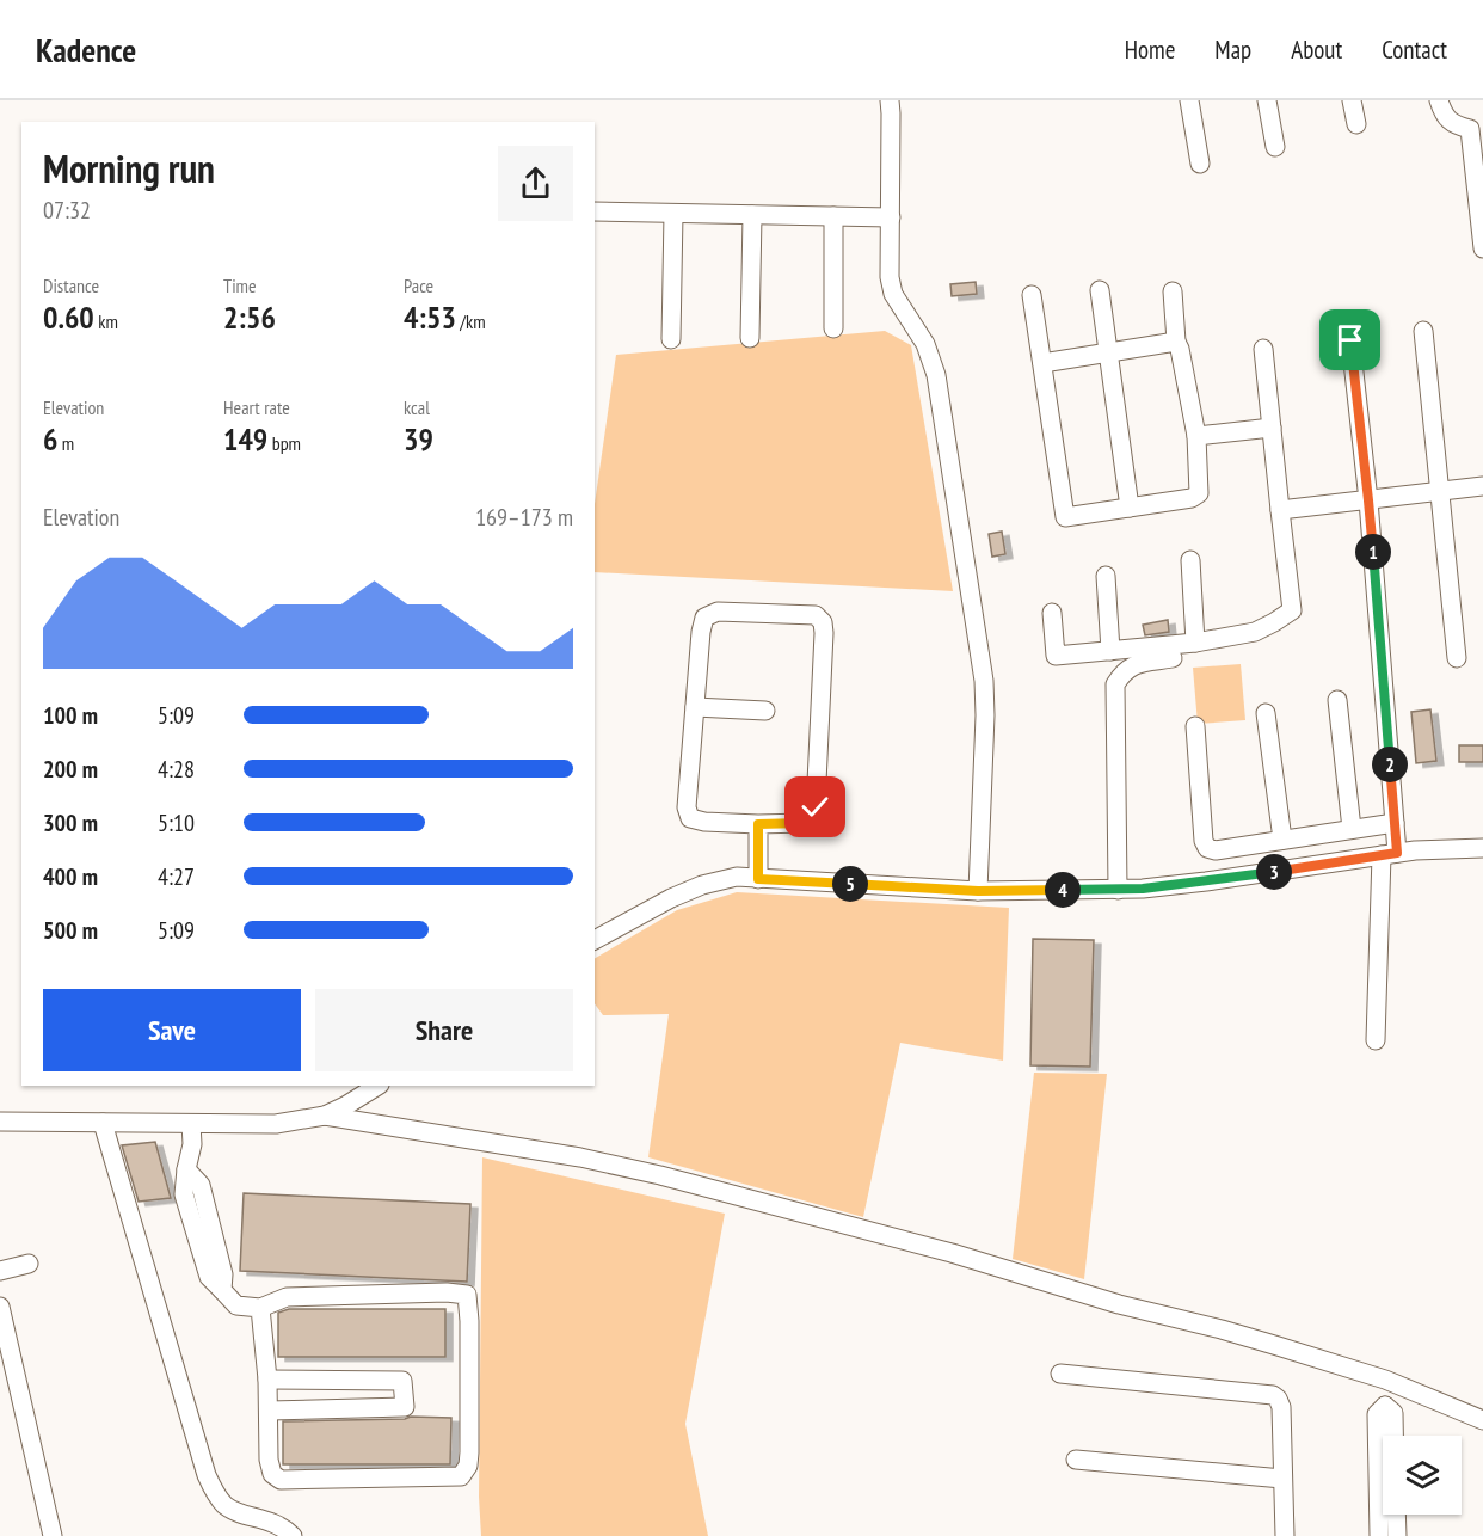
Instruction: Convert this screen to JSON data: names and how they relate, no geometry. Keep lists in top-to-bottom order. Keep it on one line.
{"page":{"header":"Kadence","nav":["Home","Map","About","Contact"],"heading":["Morning run","07:32"],"stats":[["Distance","0.60 km"],["Time","2:56"],["Pace","4:53 /km"],["Elevation","6 m"],["Heart rate","149 bpm"],["kcal","39"]],"chart":["Elevation","169–173 m"],"pins":["1","2","3","5","4"],"list":[{"name":"100 m","note":"5:09"},{"name":"200 m","note":"4:28"},{"name":"300 m","note":"5:10"},{"name":"400 m","note":"4:27"},{"name":"500 m","note":"5:09"}],"buttons":["Save","Share"]}}
